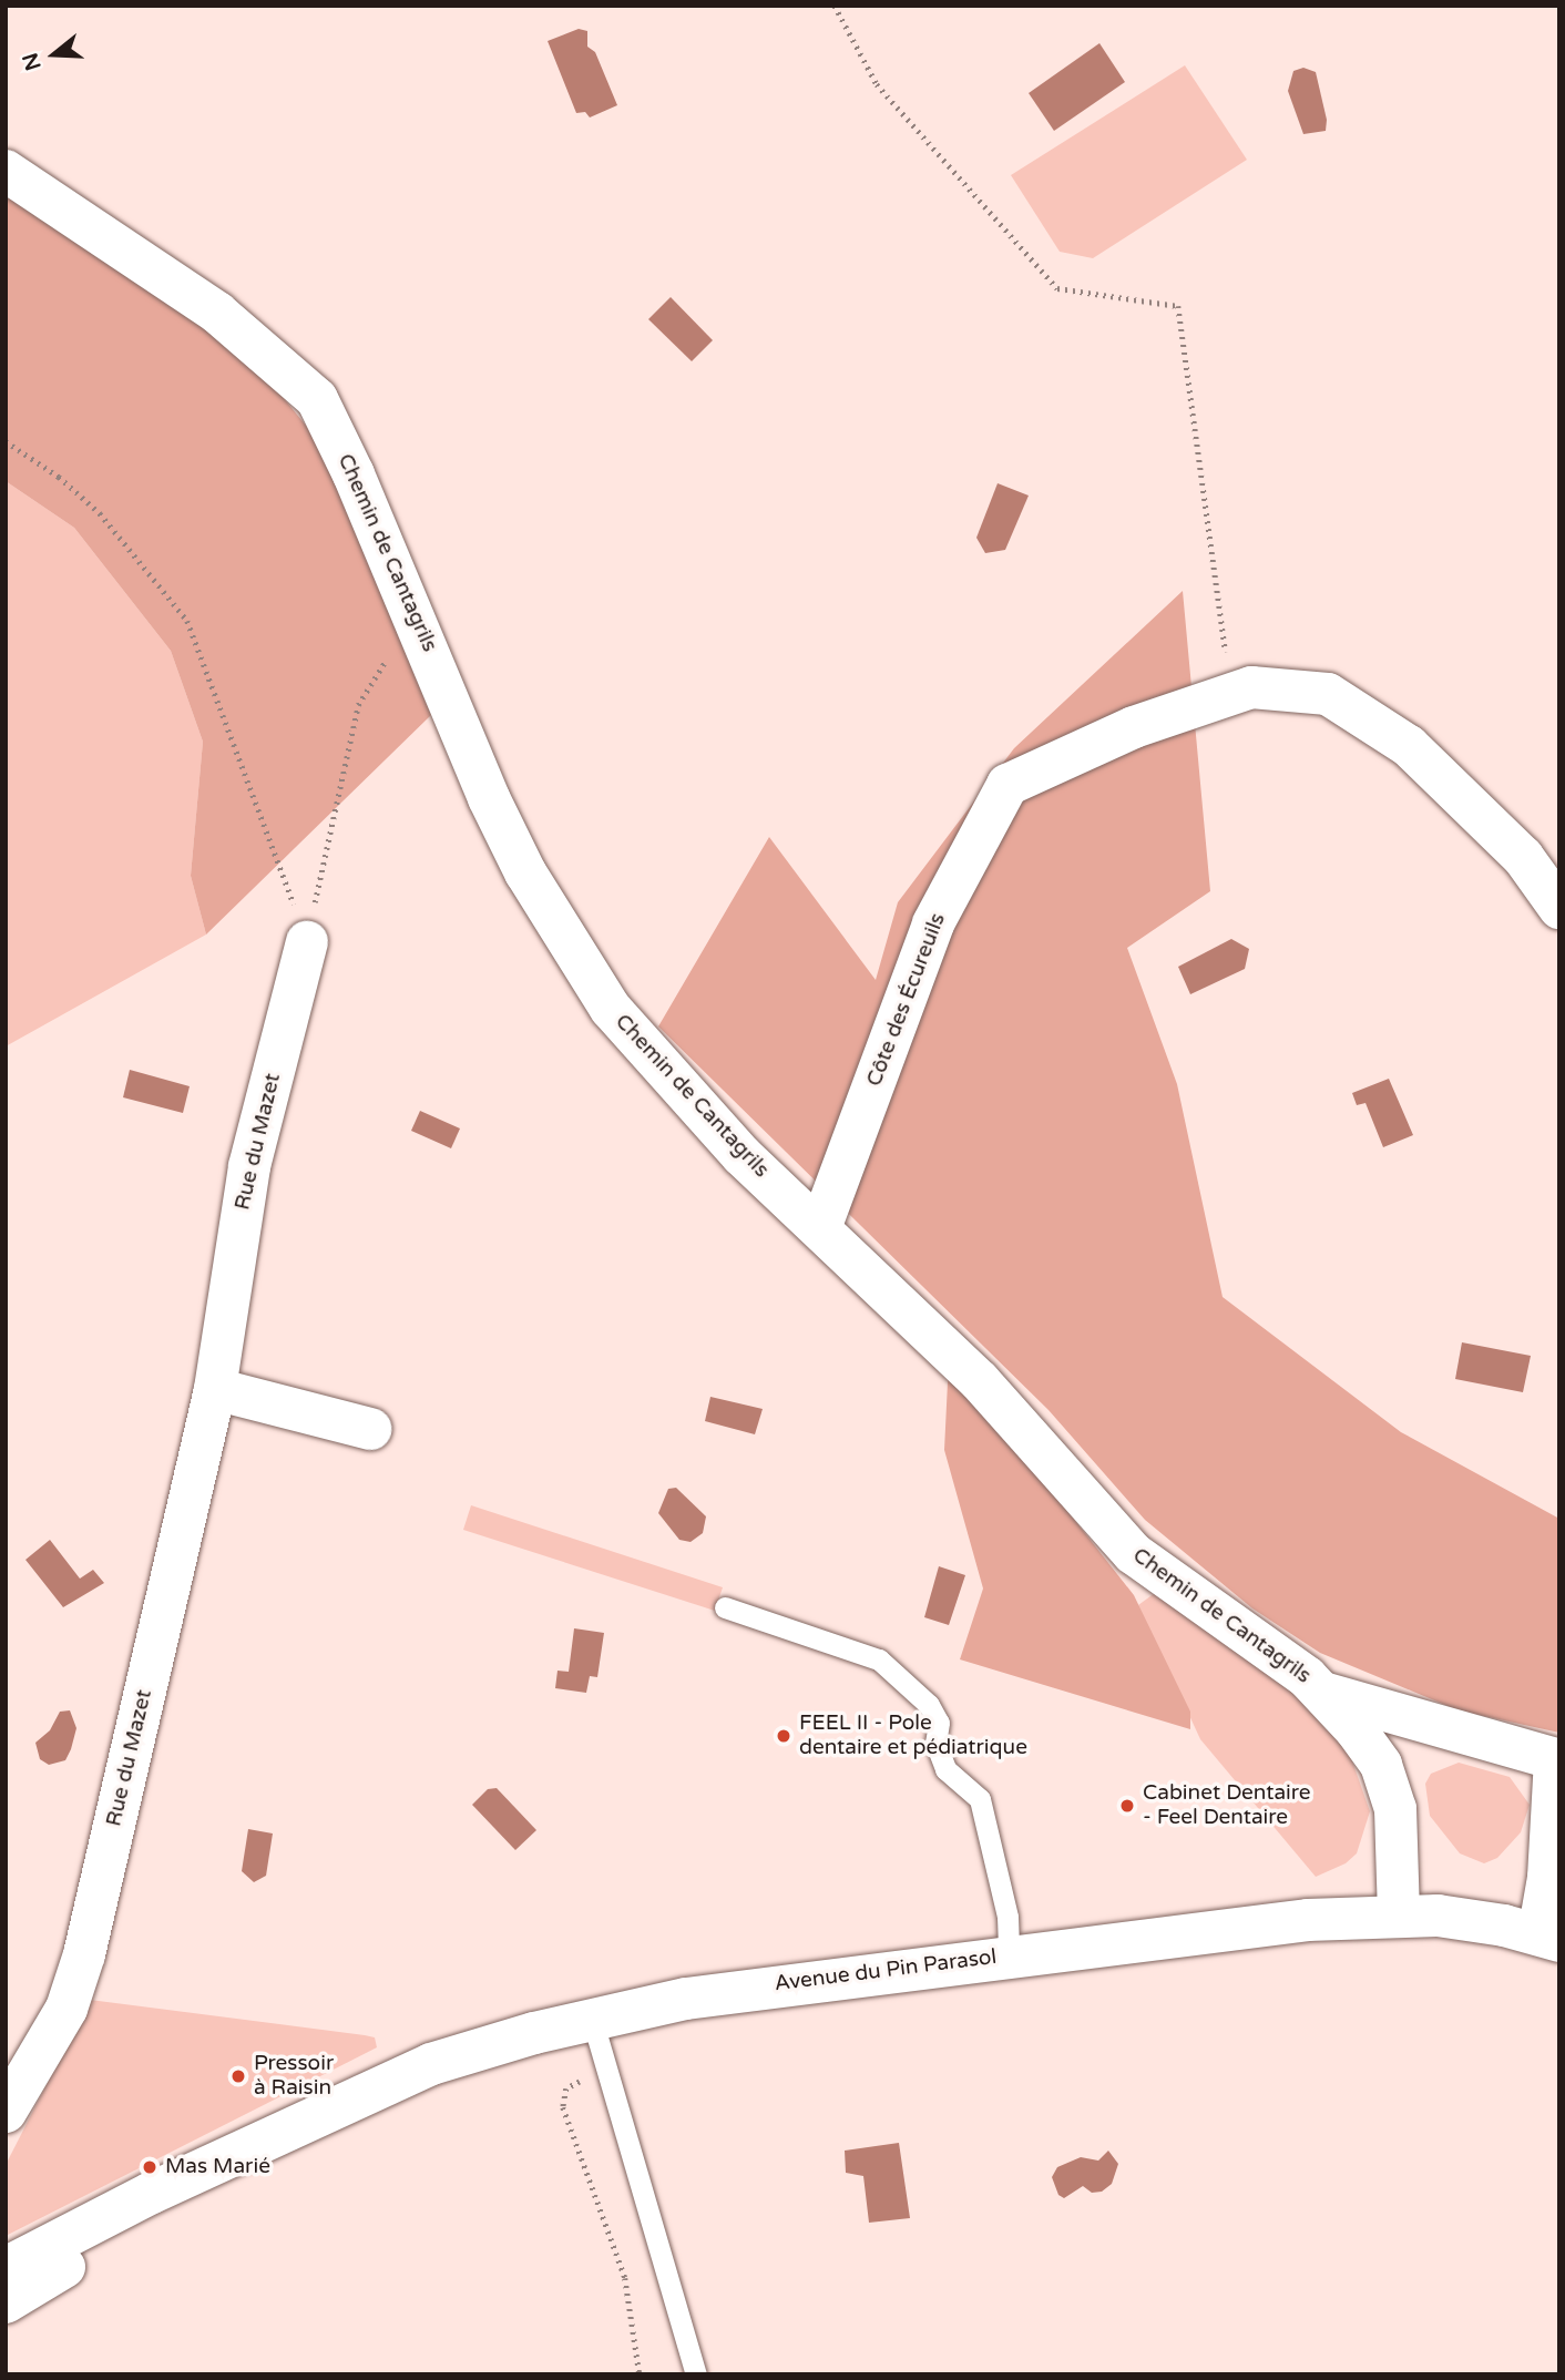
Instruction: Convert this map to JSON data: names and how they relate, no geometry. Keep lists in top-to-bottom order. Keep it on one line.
{"streets":{"street":["Chemin de Cantagrils","Côte des Écureuils","Rue du Mazet","Avenue du Pin Parasol"]},"crossings":[["Chemin de Cantagrils","Côte des Écureuils"]],"places":["FEEL II - Pole dentaire et pédiatrique","Cabinet Dentaire - Feel Dentaire","Pressoir à Raisin","Mas Marié"],"north":"left"}
